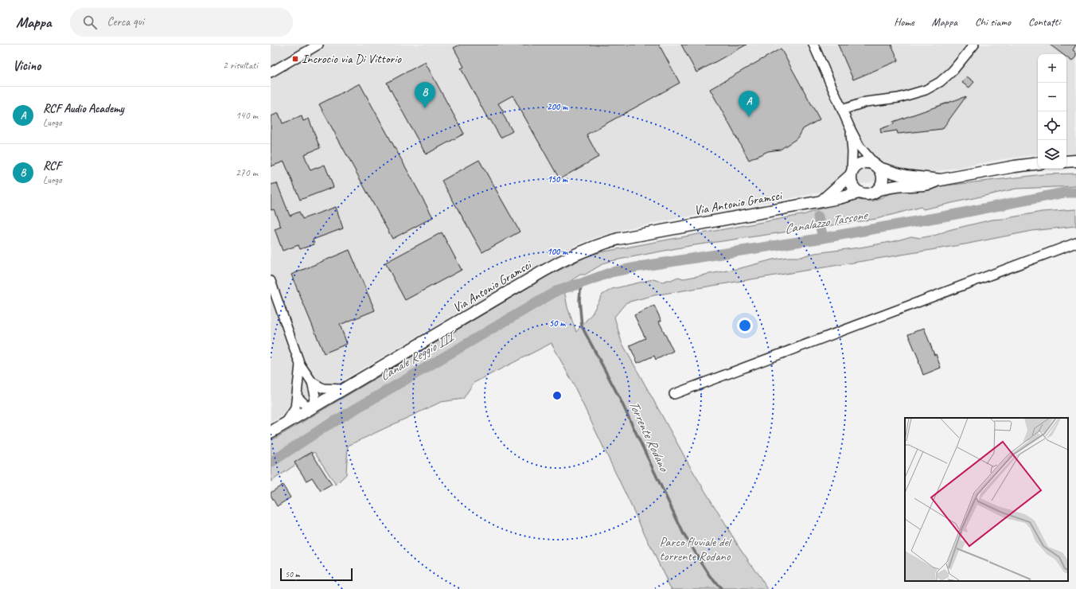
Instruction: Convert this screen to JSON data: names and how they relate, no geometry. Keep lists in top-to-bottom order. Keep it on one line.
{"streets":{"street":["Via Antonio Gramsci"]},"water":["Canalazzo Tassone","Canale Reggio III","Torrente Rodano"],"parks":["Parco fluviale del torrente Rodano"],"places":{"transit":["Incrocio via Di Vittorio"]},"scale_bar":"50 m","page":{"header":"Mappa","search":"Cerca qui","nav":["Home","Mappa","Chi siamo","Contatti"],"heading":["Vicino","2 risultati"],"map_buttons":["+","−"],"pins":["B","A"],"list":[{"mark":"A","name":"RCF Audio Academy","note":"Luogo","value":"140 m"},{"mark":"B","name":"RCF","note":"Luogo","value":"270 m"}],"scale":"50 m"},"rings":["200 m","150 m","100 m","50 m"]}
